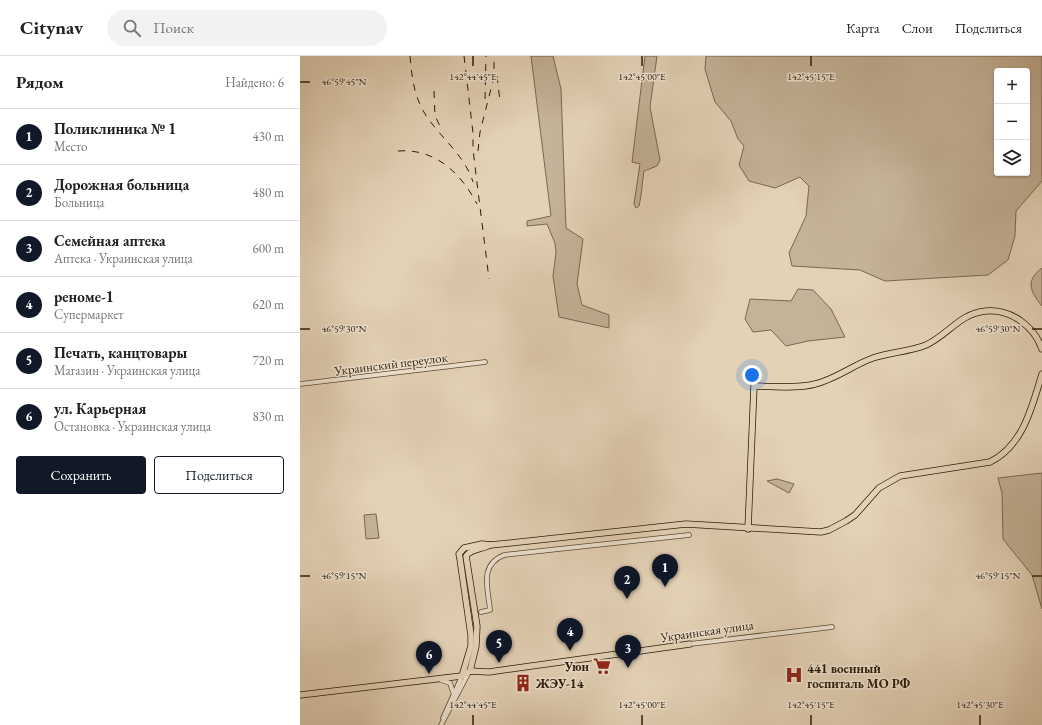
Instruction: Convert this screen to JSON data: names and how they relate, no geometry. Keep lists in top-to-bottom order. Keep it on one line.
{"streets":{"main road":["Украинская улица"],"street":["Украинский переулок"]},"places":{"supermarket":["Уюн"],"hospital":["441 военный госпиталь МО РФ"],"building":["ЖЭУ-14"]},"page":{"header":"Citynav","search":"Поиск","nav":["Карта","Слои","Поделиться"],"heading":["Рядом","Найдено: 6"],"map_buttons":["+","−"],"list":[{"mark":"1","name":"Поликлиника № 1","note":"Место","value":"430 m"},{"mark":"2","name":"Дорожная больница","note":"Больница","value":"480 m"},{"mark":"3","name":"Семейная аптека","note":"Аптека · Украинская улица","value":"600 m"},{"mark":"4","name":"реноме-1","note":"Супермаркет","value":"620 m"},{"mark":"5","name":"Печать, канцтовары","note":"Магазин · Украинская улица","value":"720 m"},{"mark":"6","name":"ул. Карьерная","note":"Остановка · Украинская улица","value":"830 m"}],"buttons":["Сохранить","Поделиться"],"pins":["1","2","4","5","3","6"]},"coordinates":["142°44'45\"E","142°45'00\"E","142°45'15\"E","46°59'45\"N","46°59'30\"N","46°59'15\"N","142°45'30\"E"]}
